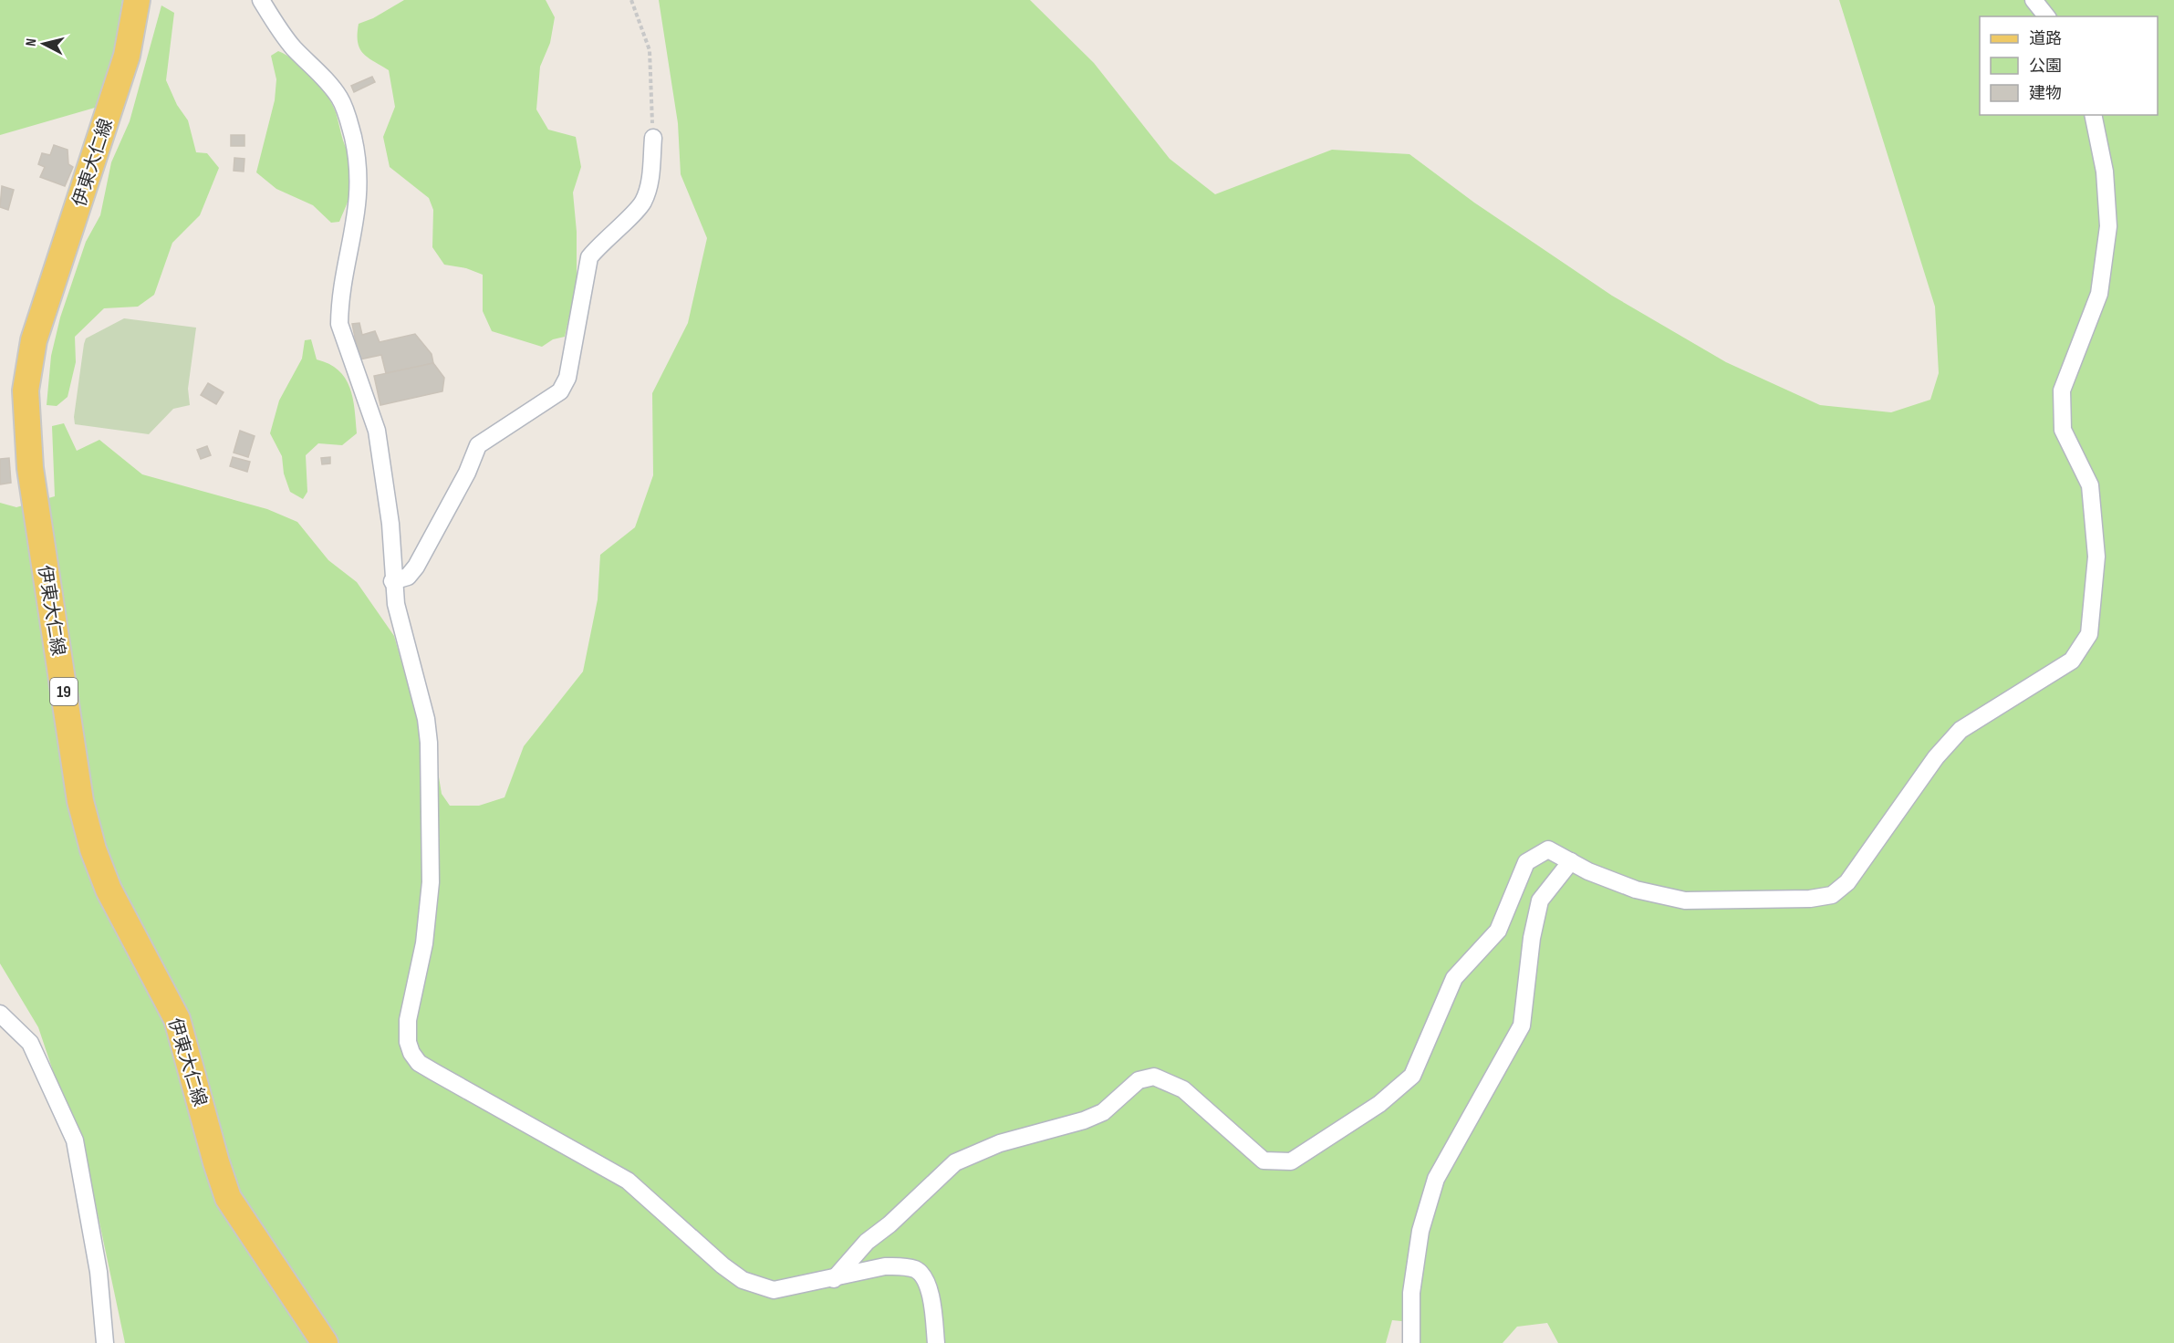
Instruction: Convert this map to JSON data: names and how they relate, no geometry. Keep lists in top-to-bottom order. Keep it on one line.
{"streets":{"main road":["伊東大仁線","19"]},"legend":["道路","公園","建物"],"north":"left"}
